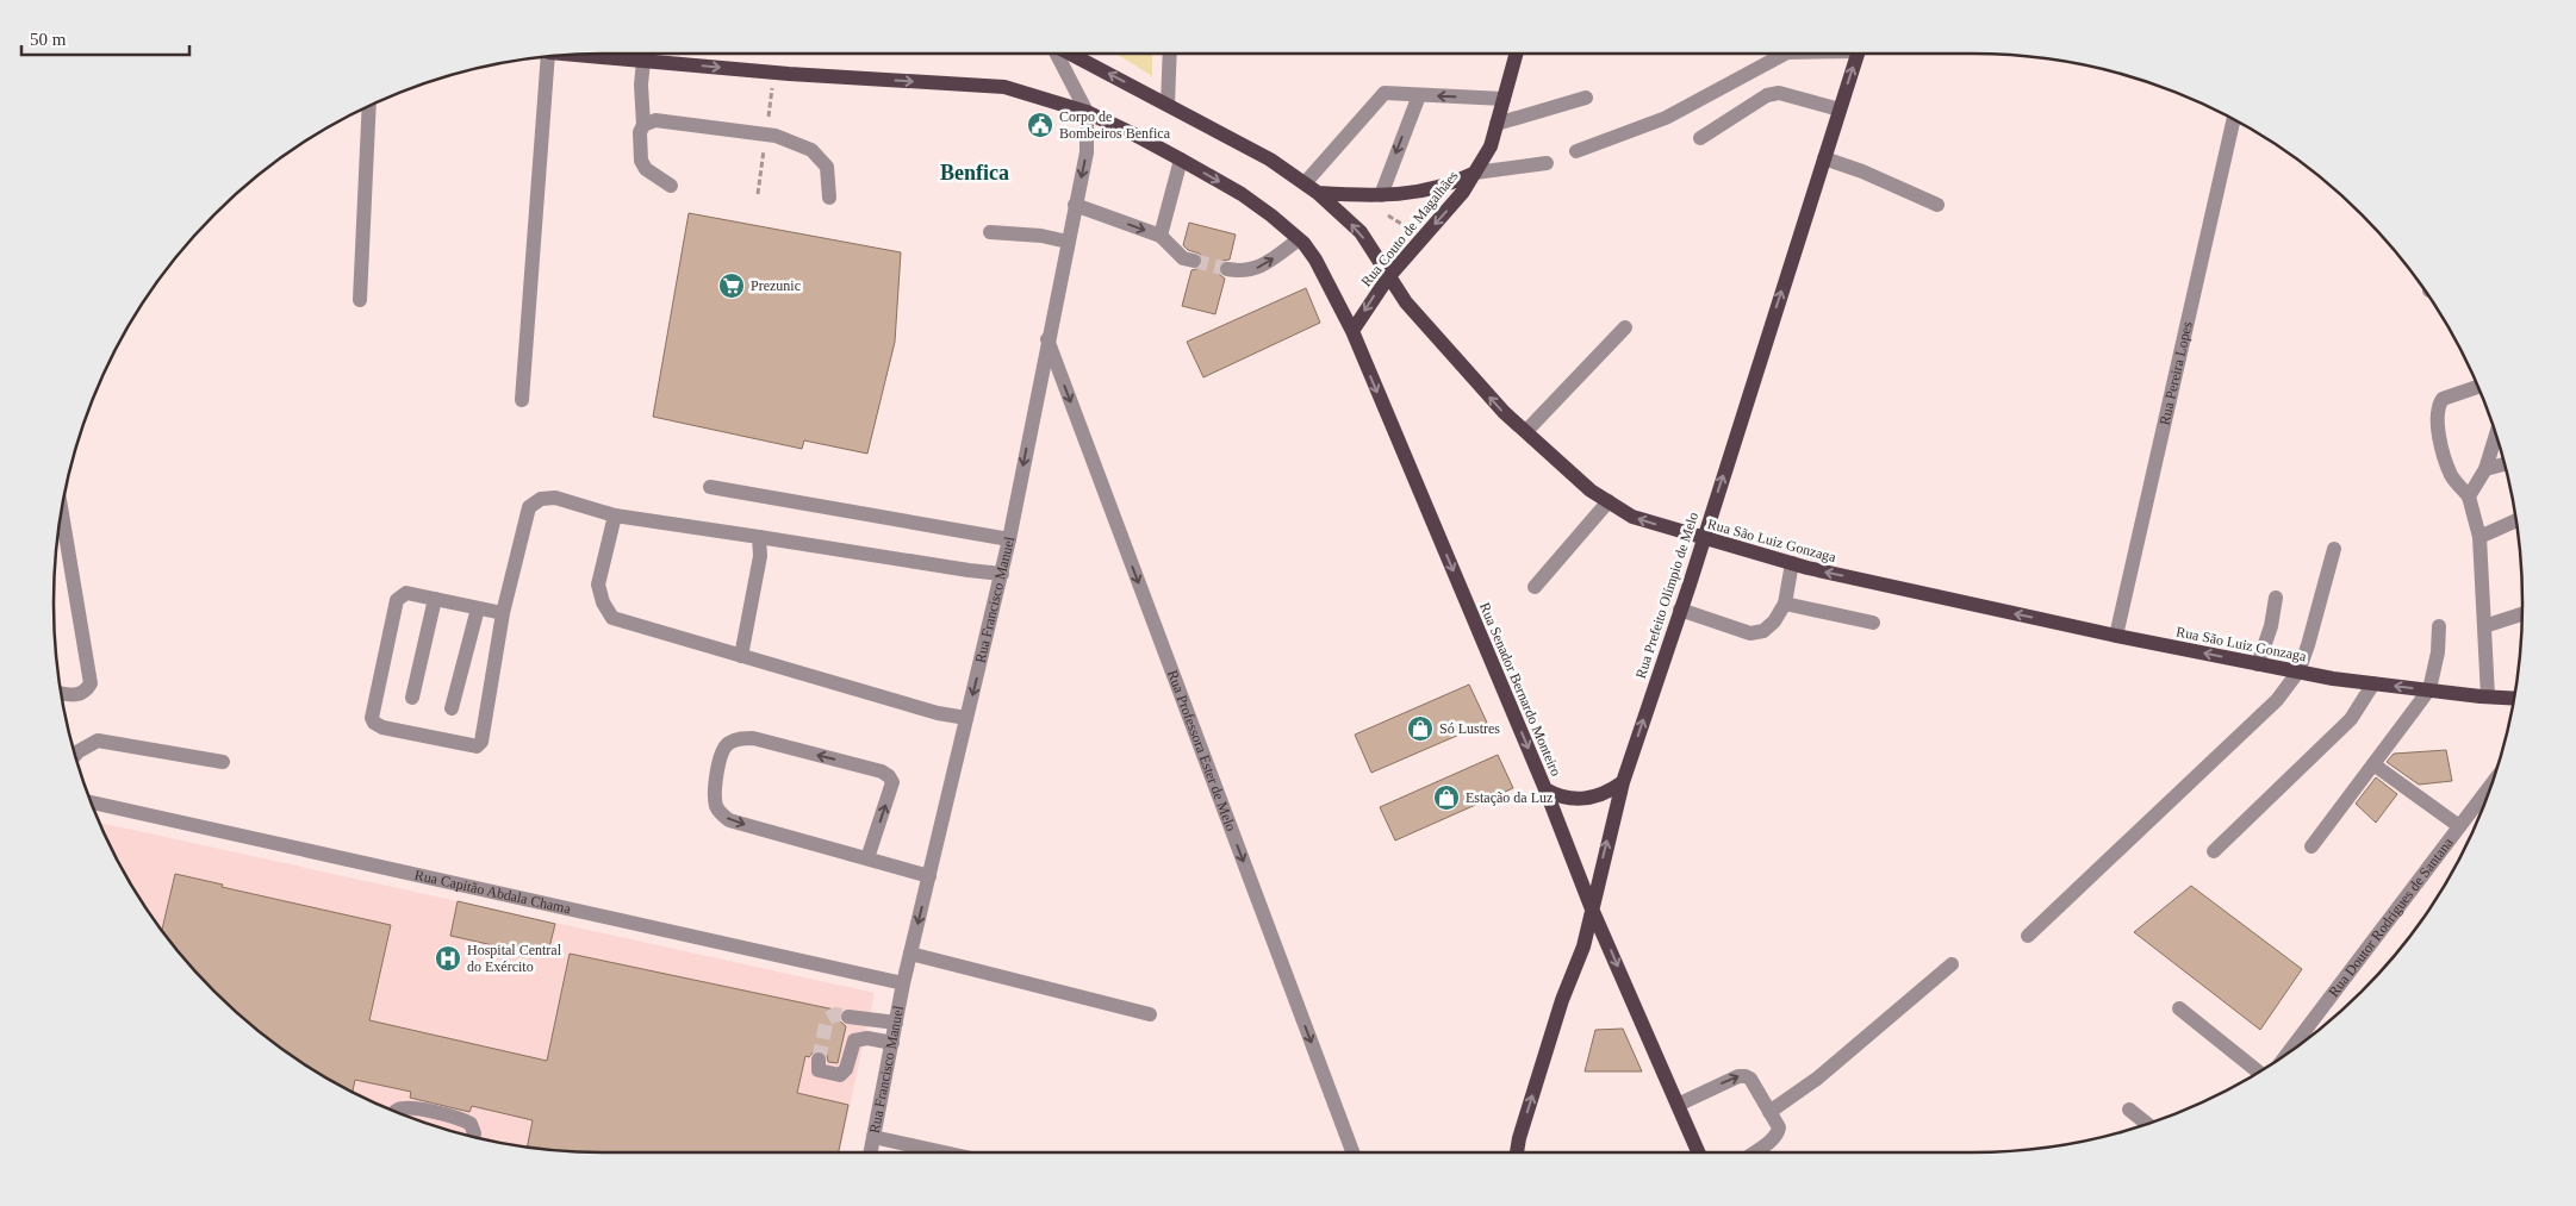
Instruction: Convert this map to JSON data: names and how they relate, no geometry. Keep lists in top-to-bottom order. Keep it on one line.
{"streets":{"main road":["Rua Couto de Magalhães","Rua São Luiz Gonzaga","Rua Prefeito Olímpio de Melo","Rua Senador Bernardo Monteiro"],"street":["Rua Pereira Lopes","Rua Francisco Manuel","Rua Professora Ester de Melo","Rua Capitão Abdala Chama","Rua Doutor Rodrigues de Santana"]},"crossings":[["Rua Couto de Magalhães","Rua São Luiz Gonzaga"],["Rua Couto de Magalhães","Rua Senador Bernardo Monteiro"],["Rua Pereira Lopes","Rua São Luiz Gonzaga"],["Rua São Luiz Gonzaga","Rua Prefeito Olímpio de Melo"],["Rua Prefeito Olímpio de Melo","Rua Senador Bernardo Monteiro"],["Rua Francisco Manuel","Rua Senador Bernardo Monteiro"],["Rua Francisco Manuel","Rua Professora Ester de Melo"],["Rua Francisco Manuel","Rua Capitão Abdala Chama"]],"one_way":["Rua Couto de Magalhães","Rua São Luiz Gonzaga","Rua Prefeito Olímpio de Melo","Rua Francisco Manuel","Rua Senador Bernardo Monteiro","Rua Professora Ester de Melo"],"districts":["Benfica"],"places":{"public building":["Corpo de Bombeiros Benfica"],"supermarket":["Prezunic"],"shop":["Só Lustres","Estação da Luz"],"hospital":["Hospital Central do Exército"]},"scale_bar":"50 m"}
